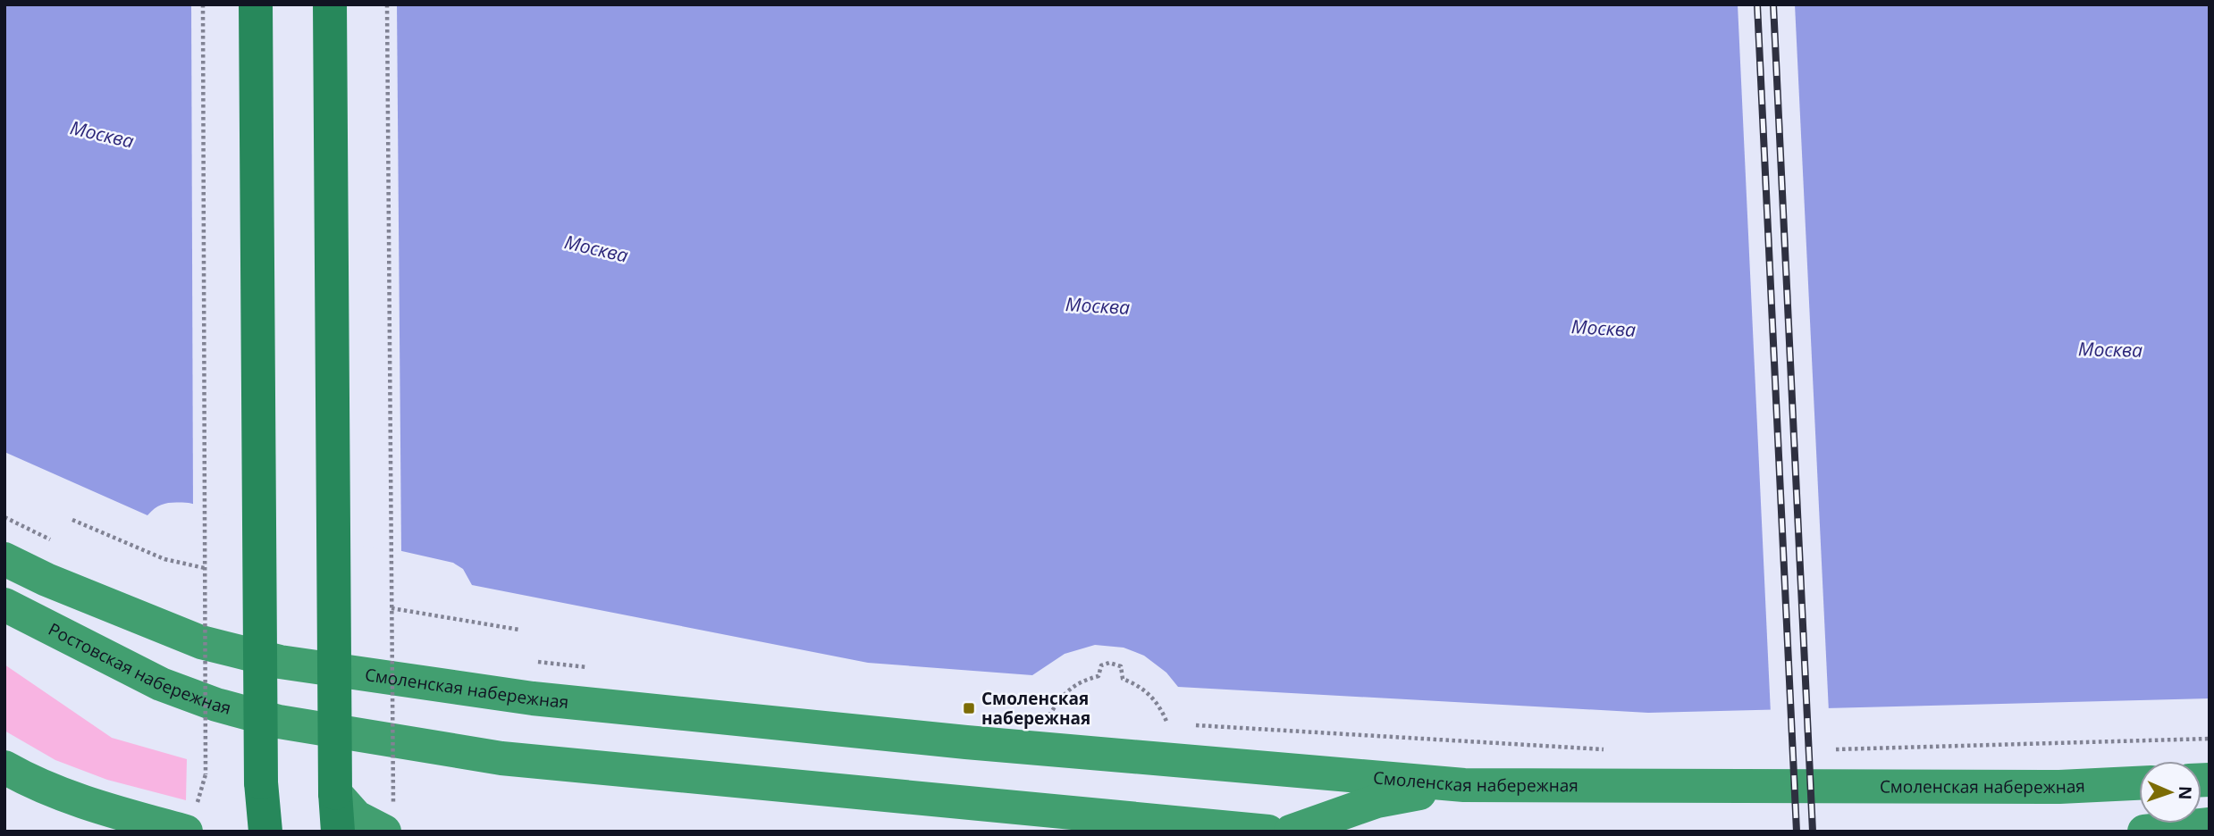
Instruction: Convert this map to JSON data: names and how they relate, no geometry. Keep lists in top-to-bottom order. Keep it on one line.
{"streets":{"main road":["Ростовская набережная","Смоленская набережная"]},"water":["Москва"],"places":{"transit":["Смоленская набережная"]},"north":"right"}
